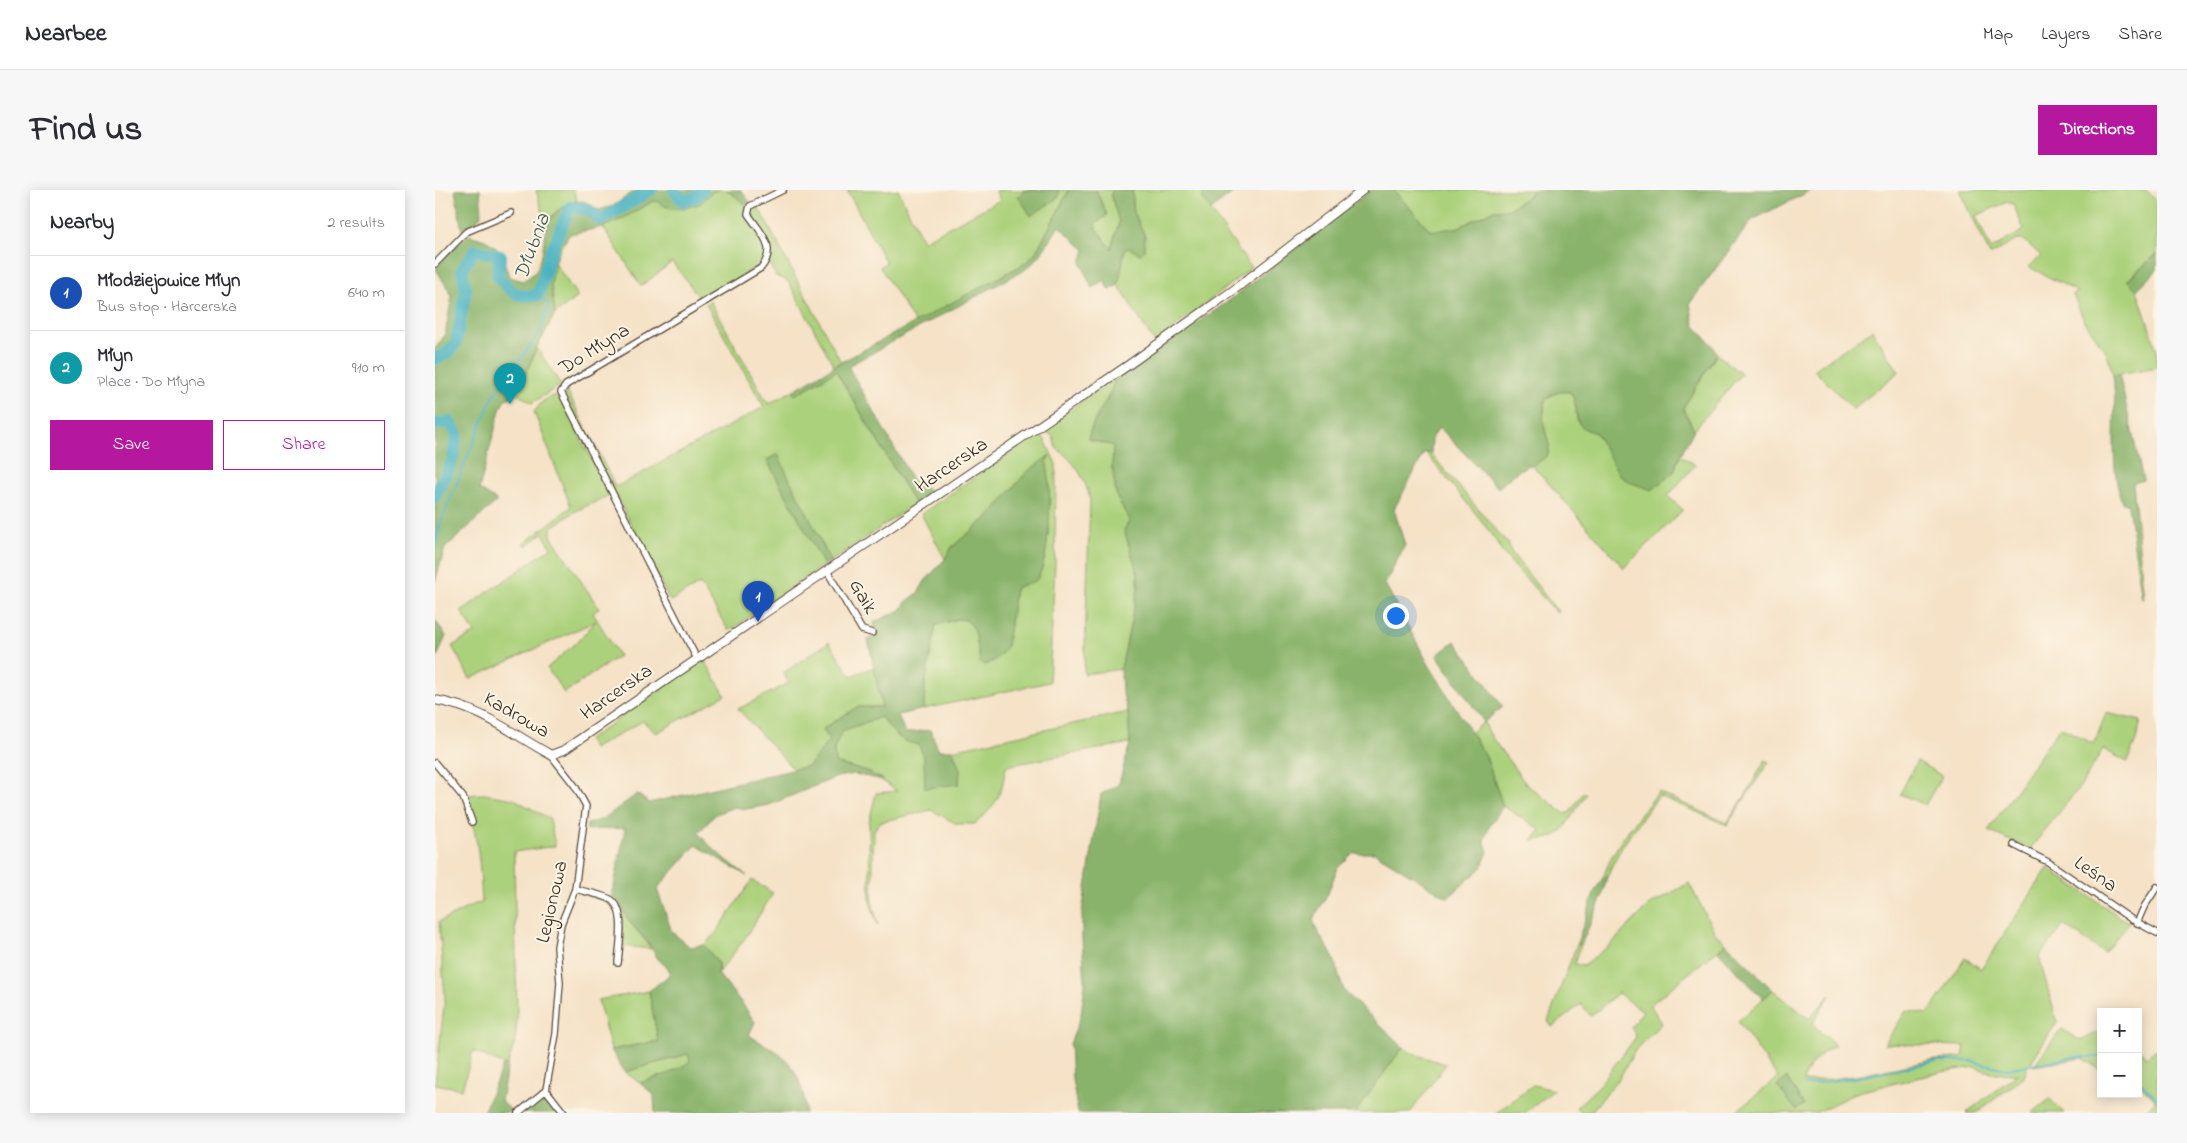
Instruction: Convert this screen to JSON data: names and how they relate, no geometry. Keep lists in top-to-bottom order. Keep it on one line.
{"streets":{"street":["Do Młyna","Harcerska","Gaik","Kadrowa","Leśna","Legionowa"]},"crossings":[["Do Młyna","Harcerska"],["Harcerska","Gaik"],["Harcerska","Kadrowa"],["Harcerska","Legionowa"],["Kadrowa","Legionowa"]],"water":["Dłubnia"],"page":{"header":"Nearbee","nav":["Map","Layers","Share"],"title":"Find us","buttons":["Directions",["Save","Share"]],"heading":["Nearby","2 results"],"list":[{"mark":"1","name":"Młodziejowice Młyn","note":"Bus stop · Harcerska","value":"640 m"},{"mark":"2","name":"Młyn","note":"Place · Do Młyna","value":"910 m"}],"pins":["2","1"],"map_buttons":["+","−"]}}
